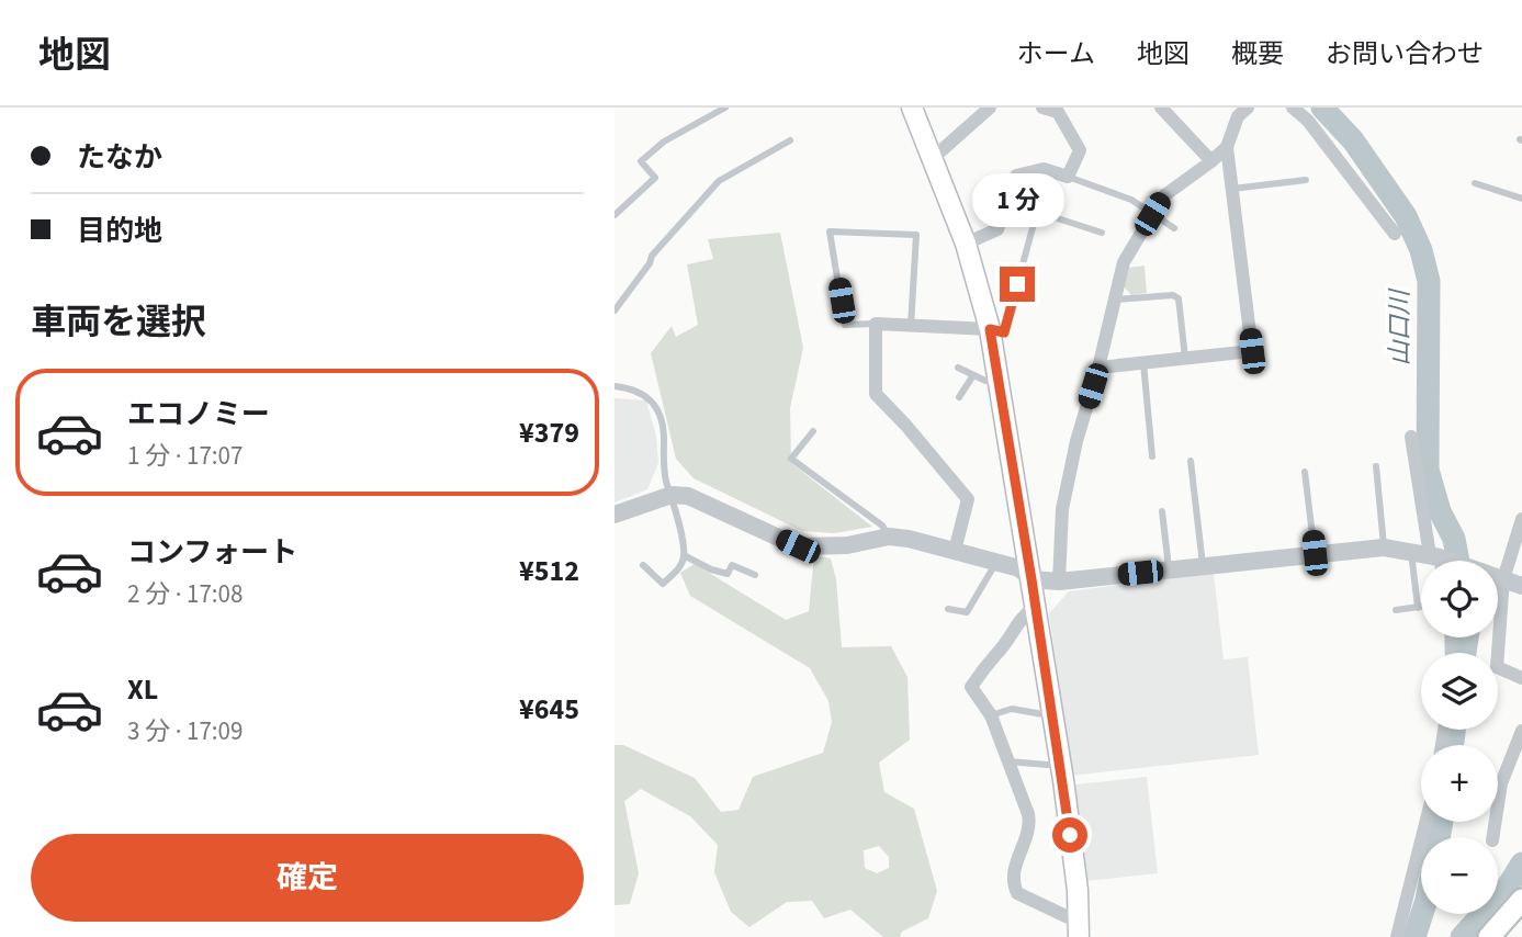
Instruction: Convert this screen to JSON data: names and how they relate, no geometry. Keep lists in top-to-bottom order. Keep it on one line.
{"water":["山口川"],"page":{"header":"地図","nav":["ホーム","地図","概要","お問い合わせ"],"banner":["たなか","目的地"],"bubble":"1 分","heading":"車両を選択","list":[{"name":"エコノミー","note":"1 分 · 17:07","value":"¥379"},{"name":"コンフォート","note":"2 分 · 17:08","value":"¥512"},{"name":"XL","note":"3 分 · 17:09","value":"¥645"}],"map_buttons":["+","−"],"buttons":"確定"}}
